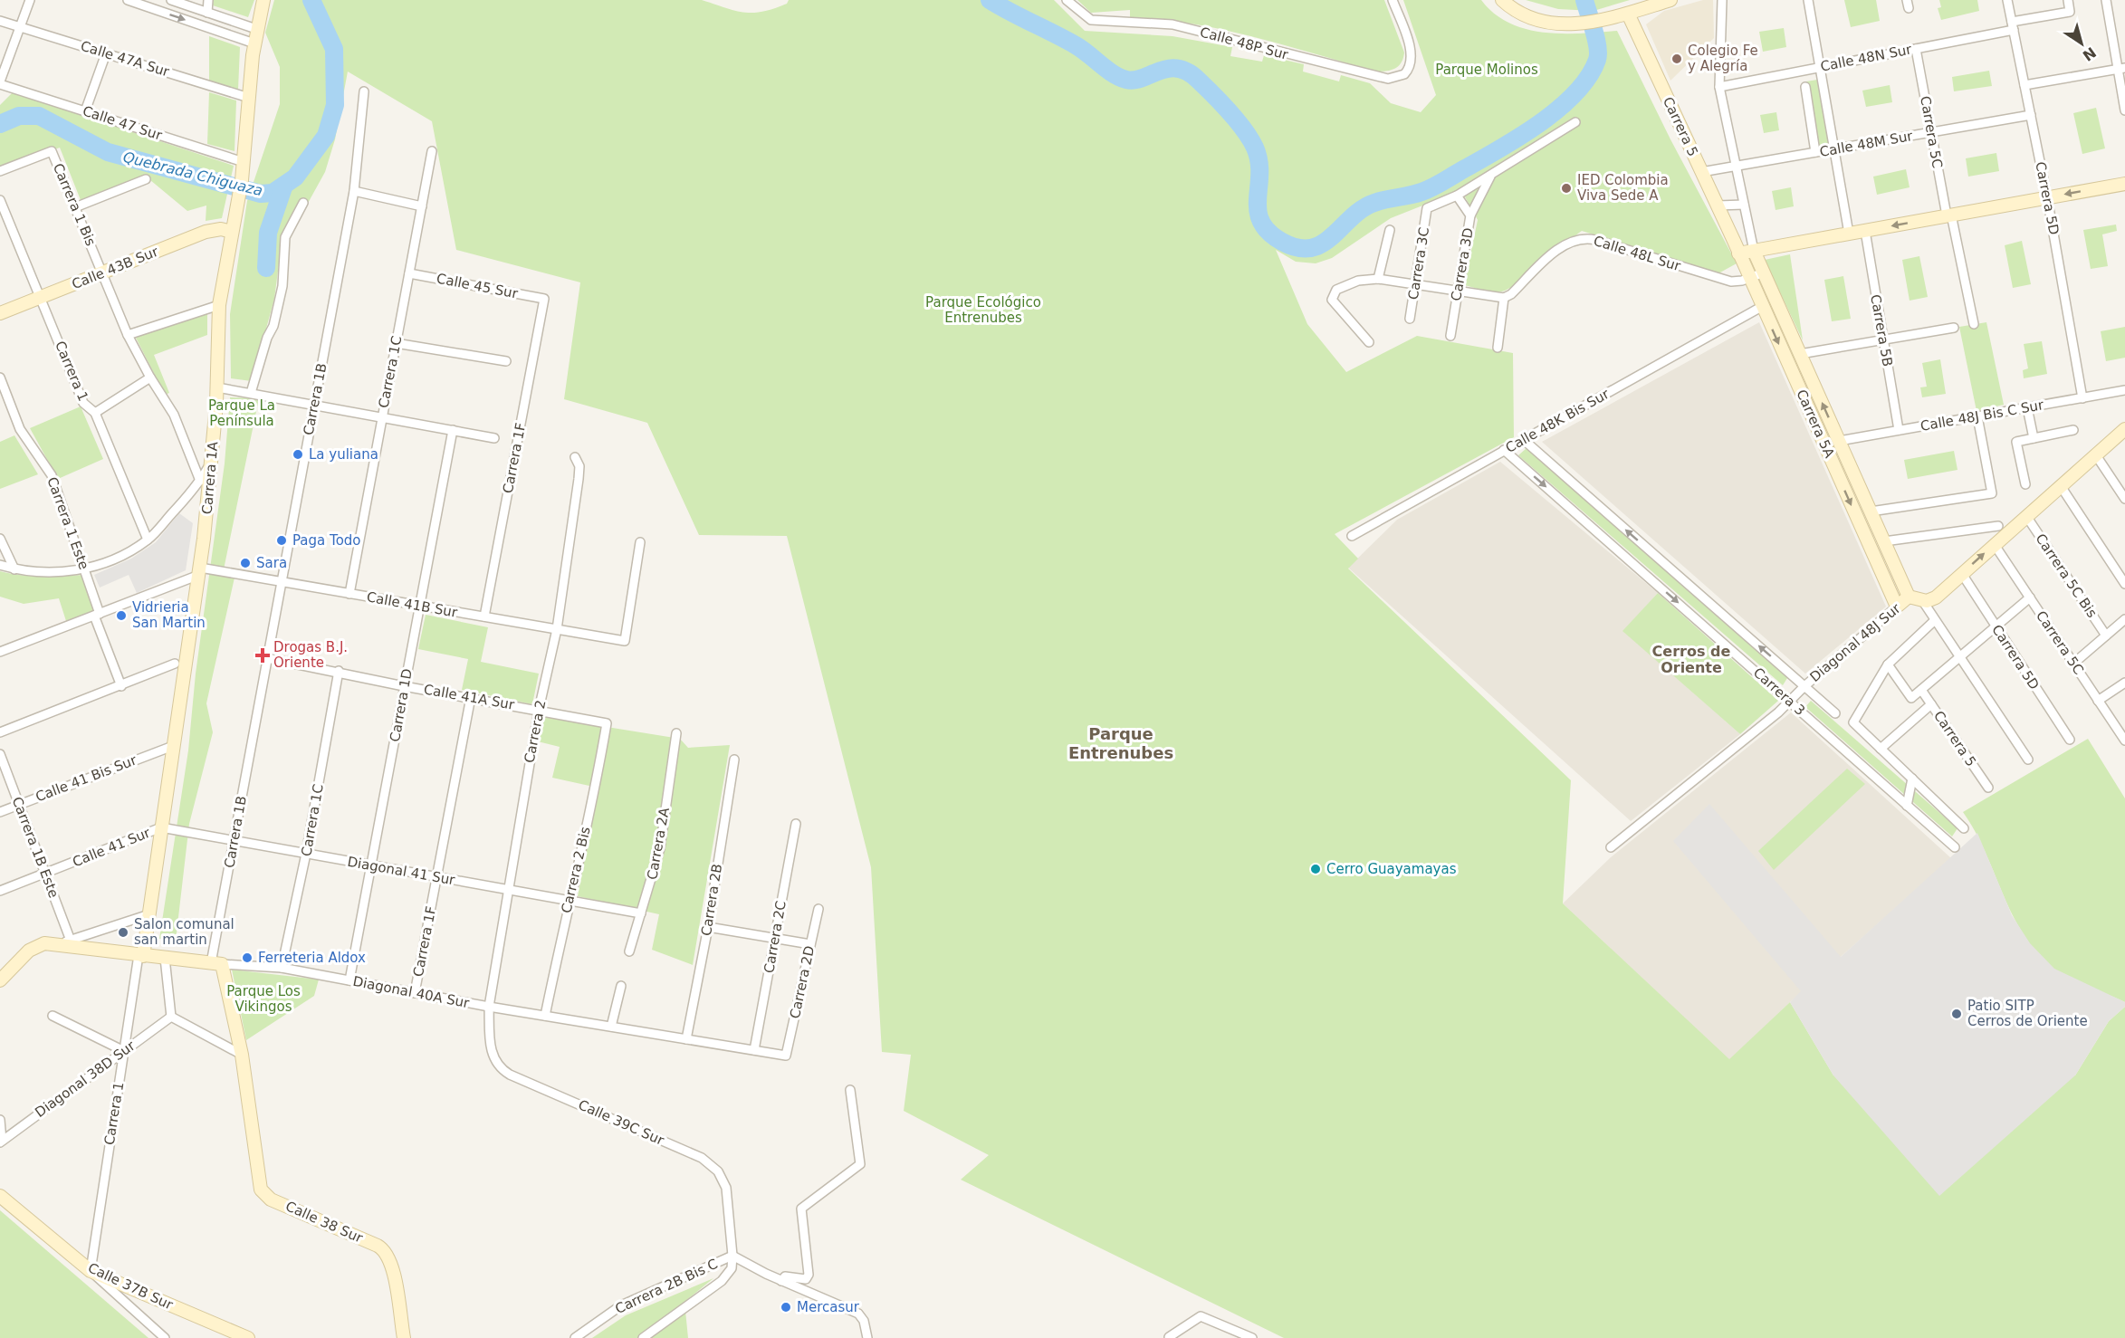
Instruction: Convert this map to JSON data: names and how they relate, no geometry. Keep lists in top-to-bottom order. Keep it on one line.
{"streets":{"street":["Calle 48P Sur","Calle 48N Sur","Calle 47A Sur","Calle 47 Sur","Carrera 5","Carrera 5C","Calle 48M Sur","Carrera 5D","Carrera 1 Bis","Calle 48L Sur","Carrera 3C","Carrera 3D","Calle 43B Sur","Calle 45 Sur","Carrera 5B","Carrera 1","Carrera 1C","Carrera 1B","Calle 48J Bis C Sur","Calle 48K Bis Sur","Carrera 5A","Carrera 1F","Carrera 1A","Carrera 1 Este","Carrera 5C Bis","Calle 41B Sur","Diagonal 48J Sur","Carrera 3","Calle 41A Sur","Carrera 1D","Carrera 2","Calle 41 Bis Sur","Carrera 2A","Carrera 1B Este","Calle 41 Sur","Carrera 2 Bis","Diagonal 41 Sur","Carrera 2B","Carrera 2C","Carrera 2D","Diagonal 40A Sur","Diagonal 38D Sur","Calle 39C Sur","Calle 38 Sur","Calle 37B Sur","Carrera 2B Bis C"]},"crossings":[["Calle 48N Sur","Carrera 5C"],["Calle 48N Sur","Carrera 5D"],["Calle 47A Sur","Carrera 1A"],["Calle 47 Sur","Carrera 1A"],["Carrera 5","Calle 48M Sur"],["Carrera 5","Carrera 5A"],["Carrera 5C","Calle 48M Sur"],["Calle 48M Sur","Carrera 5D"],["Carrera 5D","Calle 48J Bis C Sur"],["Carrera 1 Bis","Calle 43B Sur"],["Calle 48L Sur","Carrera 5A"],["Carrera 3C","Carrera 3D"],["Calle 43B Sur","Carrera 1"],["Calle 43B Sur","Carrera 1A"],["Calle 45 Sur","Carrera 1C"],["Calle 45 Sur","Carrera 1F"],["Carrera 5B","Calle 48J Bis C Sur"],["Carrera 1","Carrera 1A"],["Carrera 1","Diagonal 40A Sur"],["Carrera 1","Diagonal 38D Sur"],["Carrera 1","Calle 37B Sur"],["Carrera 1C","Calle 41B Sur"],["Carrera 1C","Calle 41A Sur"],["Carrera 1C","Diagonal 41 Sur"],["Carrera 1C","Diagonal 40A Sur"],["Carrera 1B","Calle 41B Sur"],["Carrera 1B","Calle 41A Sur"],["Carrera 1B","Diagonal 41 Sur"],["Carrera 1B","Diagonal 40A Sur"],["Carrera 1B","Calle 38 Sur"],["Calle 48J Bis C Sur","Carrera 5A"],["Calle 48K Bis Sur","Carrera 5A"],["Calle 48K Bis Sur","Carrera 3"],["Carrera 5A","Diagonal 48J Sur"],["Carrera 1F","Calle 41B Sur"],["Carrera 1F","Calle 41A Sur"],["Carrera 1F","Diagonal 41 Sur"],["Carrera 1F","Diagonal 40A Sur"],["Carrera 1A","Calle 41B Sur"],["Carrera 1A","Calle 41 Bis Sur"],["Carrera 1A","Calle 41 Sur"],["Carrera 1A","Diagonal 41 Sur"],["Carrera 1A","Diagonal 40A Sur"],["Calle 41B Sur","Carrera 1D"],["Calle 41B Sur","Carrera 2"],["Diagonal 48J Sur","Carrera 3"],["Calle 41A Sur","Carrera 1D"],["Calle 41A Sur","Carrera 2"],["Calle 41A Sur","Carrera 2 Bis"],["Carrera 1D","Diagonal 41 Sur"],["Carrera 1D","Diagonal 40A Sur"],["Carrera 2","Diagonal 41 Sur"],["Carrera 2","Diagonal 40A Sur"],["Carrera 2","Calle 39C Sur"],["Calle 41 Bis Sur","Carrera 1B Este"],["Carrera 2A","Diagonal 41 Sur"],["Carrera 1B Este","Calle 41 Sur"],["Calle 41 Sur","Diagonal 41 Sur"],["Carrera 2 Bis","Diagonal 41 Sur"],["Carrera 2 Bis","Diagonal 40A Sur"],["Carrera 2B","Diagonal 40A Sur"],["Carrera 2C","Diagonal 40A Sur"],["Carrera 2D","Diagonal 40A Sur"],["Diagonal 40A Sur","Calle 39C Sur"],["Calle 39C Sur","Carrera 2B Bis C"]],"districts":["Cerros de Oriente","Parque Entrenubes"],"water":["Quebrada Chiguaza"],"parks":["Parque Molinos","Parque Ecológico Entrenubes","Parque La Península","Parque Los Vikingos"],"places":{"other":["Colegio Fe y Alegría","IED Colombia Viva Sede A","La yuliana","Paga Todo","Sara","Vidrieria San Martin","Cerro Guayamayas","Salon comunal san martin","Ferreteria Aldox","Patio SITP Cerros de Oriente","Mercasur"],"health":["Drogas B.J. Oriente"]},"north":"bottom right"}
